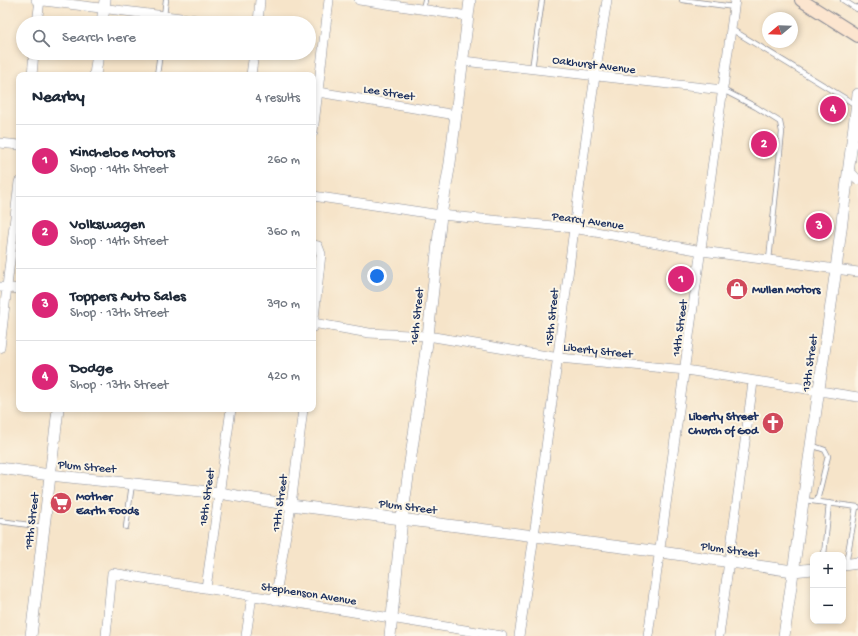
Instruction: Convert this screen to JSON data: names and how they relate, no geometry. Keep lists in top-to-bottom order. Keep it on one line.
{"streets":{"street":["Oakhurst Avenue","Lee Street","Pearcy Avenue","16th Street","15th Street","14th Street","Liberty Street","13th Street","Plum Street","18th Street","17th Street","19th Street","Stephenson Avenue"]},"crossings":[["Oakhurst Avenue","16th Street"],["Oakhurst Avenue","15th Street"],["Oakhurst Avenue","14th Street"],["Lee Street","16th Street"],["Pearcy Avenue","16th Street"],["Pearcy Avenue","15th Street"],["Pearcy Avenue","14th Street"],["Pearcy Avenue","13th Street"],["16th Street","Liberty Street"],["16th Street","Plum Street"],["16th Street","Stephenson Avenue"],["15th Street","Liberty Street"],["15th Street","Plum Street"],["14th Street","Liberty Street"],["14th Street","Plum Street"],["Liberty Street","13th Street"],["13th Street","Plum Street"],["Plum Street","18th Street"],["Plum Street","17th Street"],["Plum Street","19th Street"],["18th Street","Stephenson Avenue"],["17th Street","Stephenson Avenue"]],"places":{"shop":["Mullen Motors"],"church":["Liberty Street Church of God"],"supermarket":["Mother Earth Foods"]},"north":"left","page":{"search":"Search here","heading":["Nearby","4 results"],"pins":["4","2","3","1"],"list":[{"mark":"1","name":"Kincheloe Motors","note":"Shop · 14th Street","value":"260 m"},{"mark":"2","name":"Volkswagen","note":"Shop · 14th Street","value":"360 m"},{"mark":"3","name":"Toppers Auto Sales","note":"Shop · 13th Street","value":"390 m"},{"mark":"4","name":"Dodge","note":"Shop · 13th Street","value":"420 m"}],"map_buttons":["+","−"]}}
